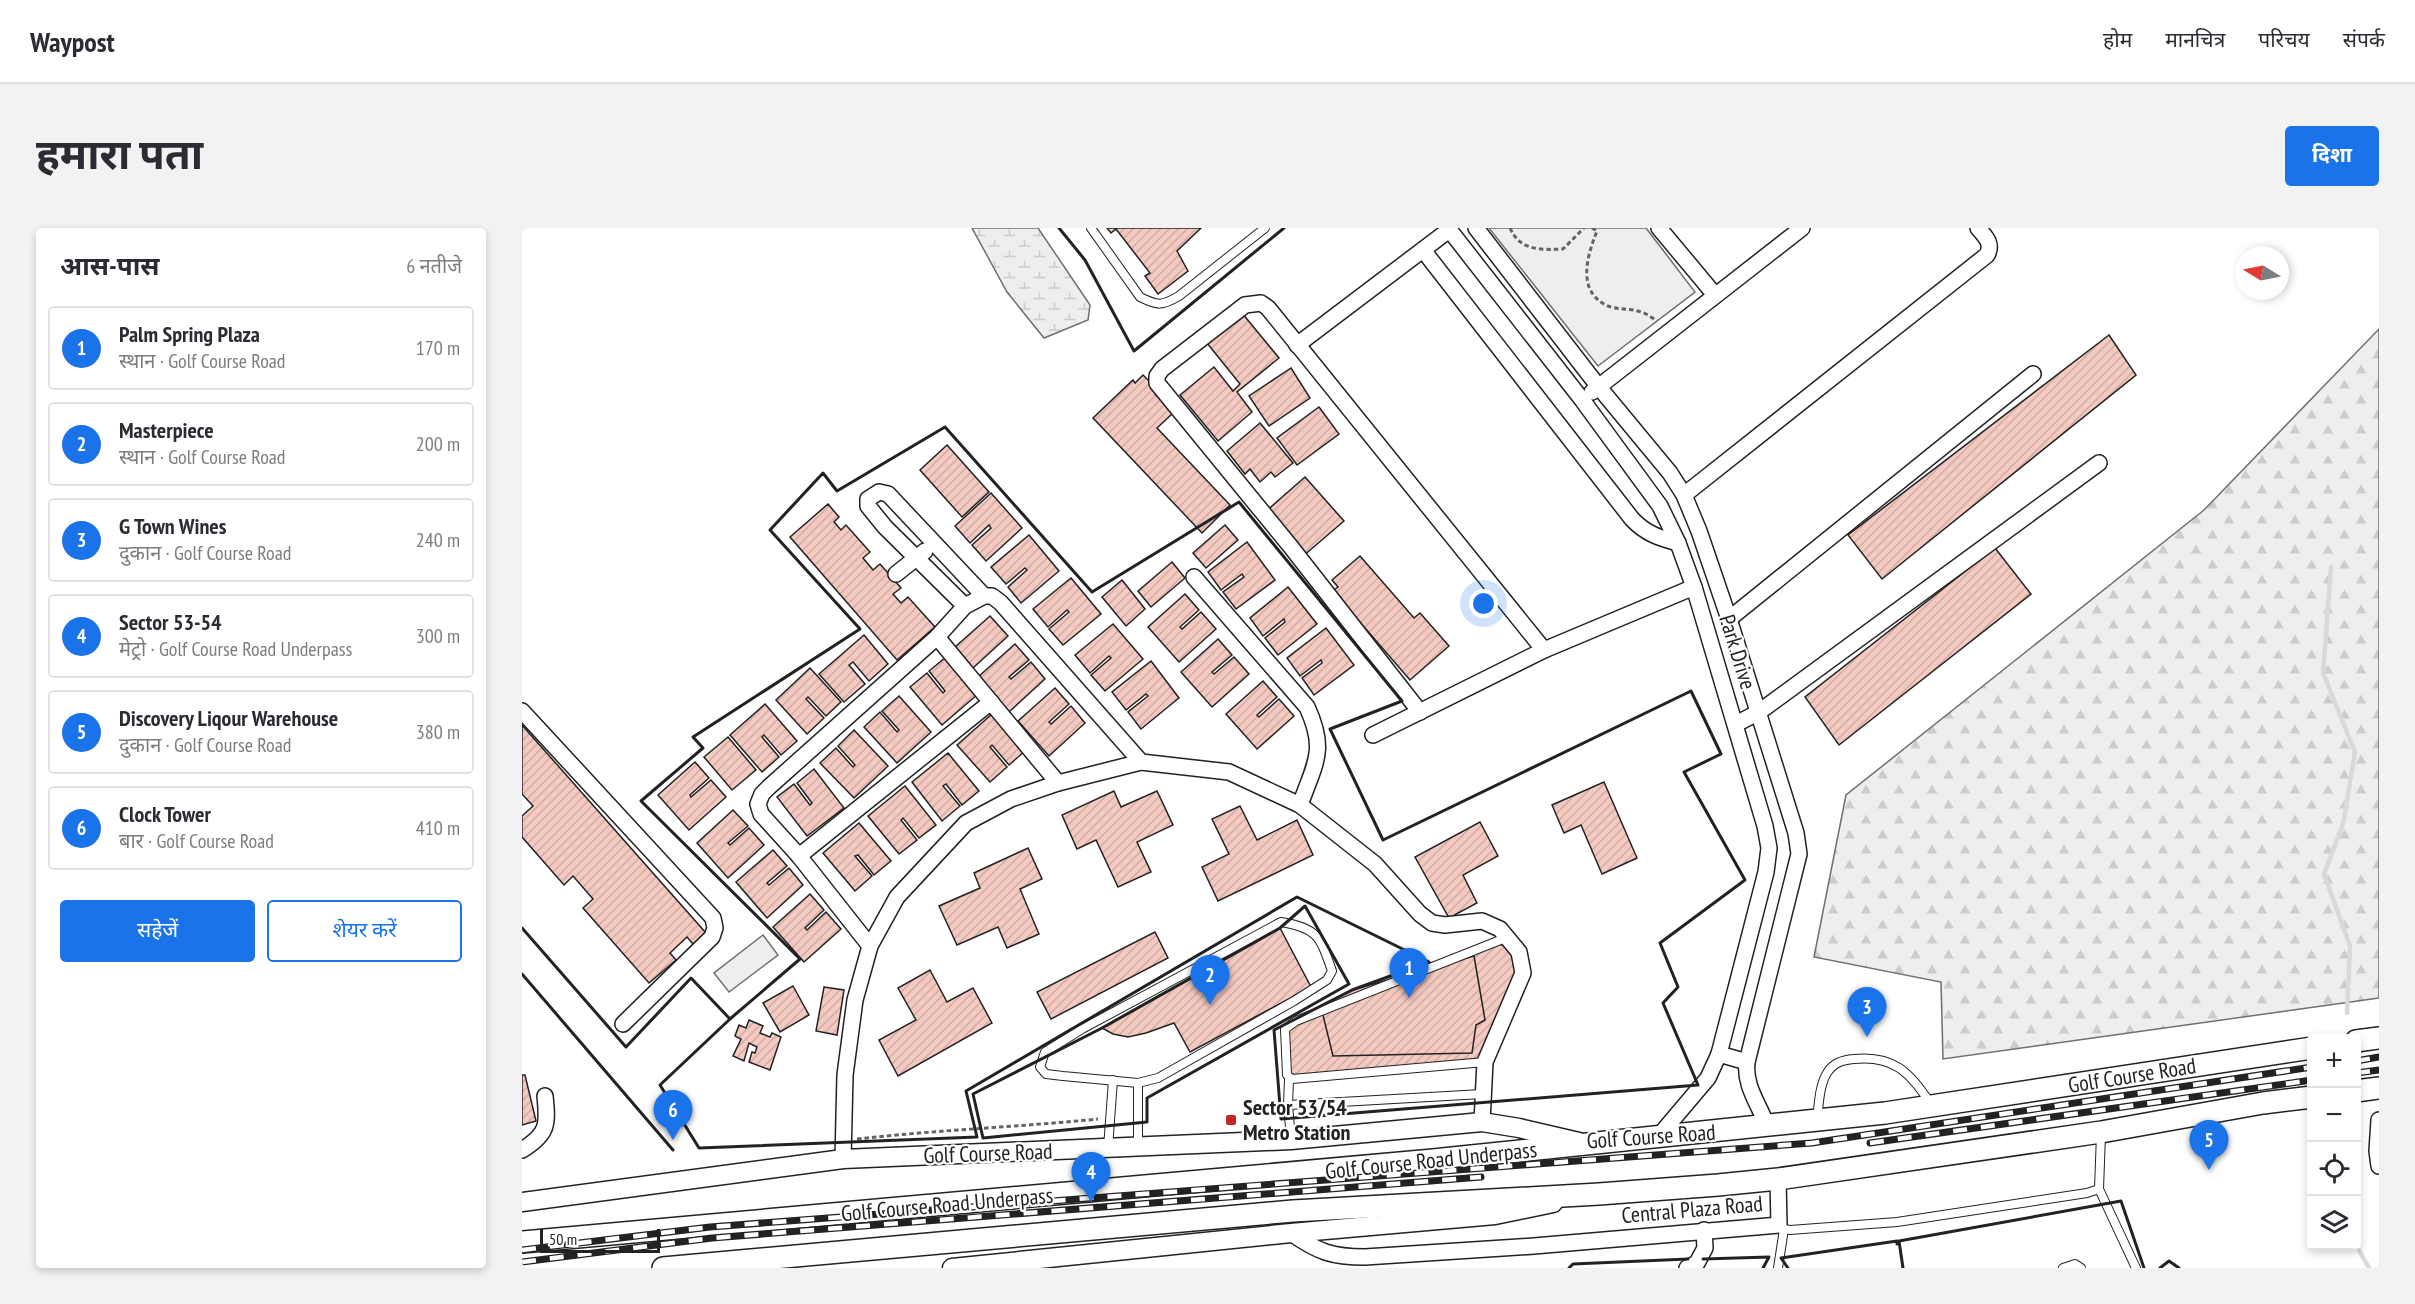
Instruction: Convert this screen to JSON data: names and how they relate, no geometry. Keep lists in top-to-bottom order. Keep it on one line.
{"streets":{"main road":["Golf Course Road","Golf Course Road Underpass"],"street":["Park Drive","Central Plaza Road"]},"crossings":[["Park Drive","Golf Course Road"],["Golf Course Road","Golf Course Road Underpass"]],"places":{"transit":["Sector 53/54 Metro Station"]},"scale_bar":"50 m","north":"left","page":{"header":"Waypost","nav":["होम","मानचित्र","परिचय","संपर्क"],"title":"हमारा पता","buttons":["दिशा",["सहेजें","शेयर करें"]],"heading":["आस-पास","6 नतीजे"],"list":[{"mark":"1","name":"Palm Spring Plaza","note":"स्थान · Golf Course Road","value":"170 m"},{"mark":"2","name":"Masterpiece","note":"स्थान · Golf Course Road","value":"200 m"},{"mark":"3","name":"G Town Wines","note":"दुकान · Golf Course Road","value":"240 m"},{"mark":"4","name":"Sector 53-54","note":"मेट्रो · Golf Course Road Underpass","value":"300 m"},{"mark":"5","name":"Discovery Liqour Warehouse","note":"दुकान · Golf Course Road","value":"380 m"},{"mark":"6","name":"Clock Tower","note":"बार · Golf Course Road","value":"410 m"}],"pins":["1","2","3","6","5","4"],"map_buttons":["+","−"],"scale":"50 m"}}
